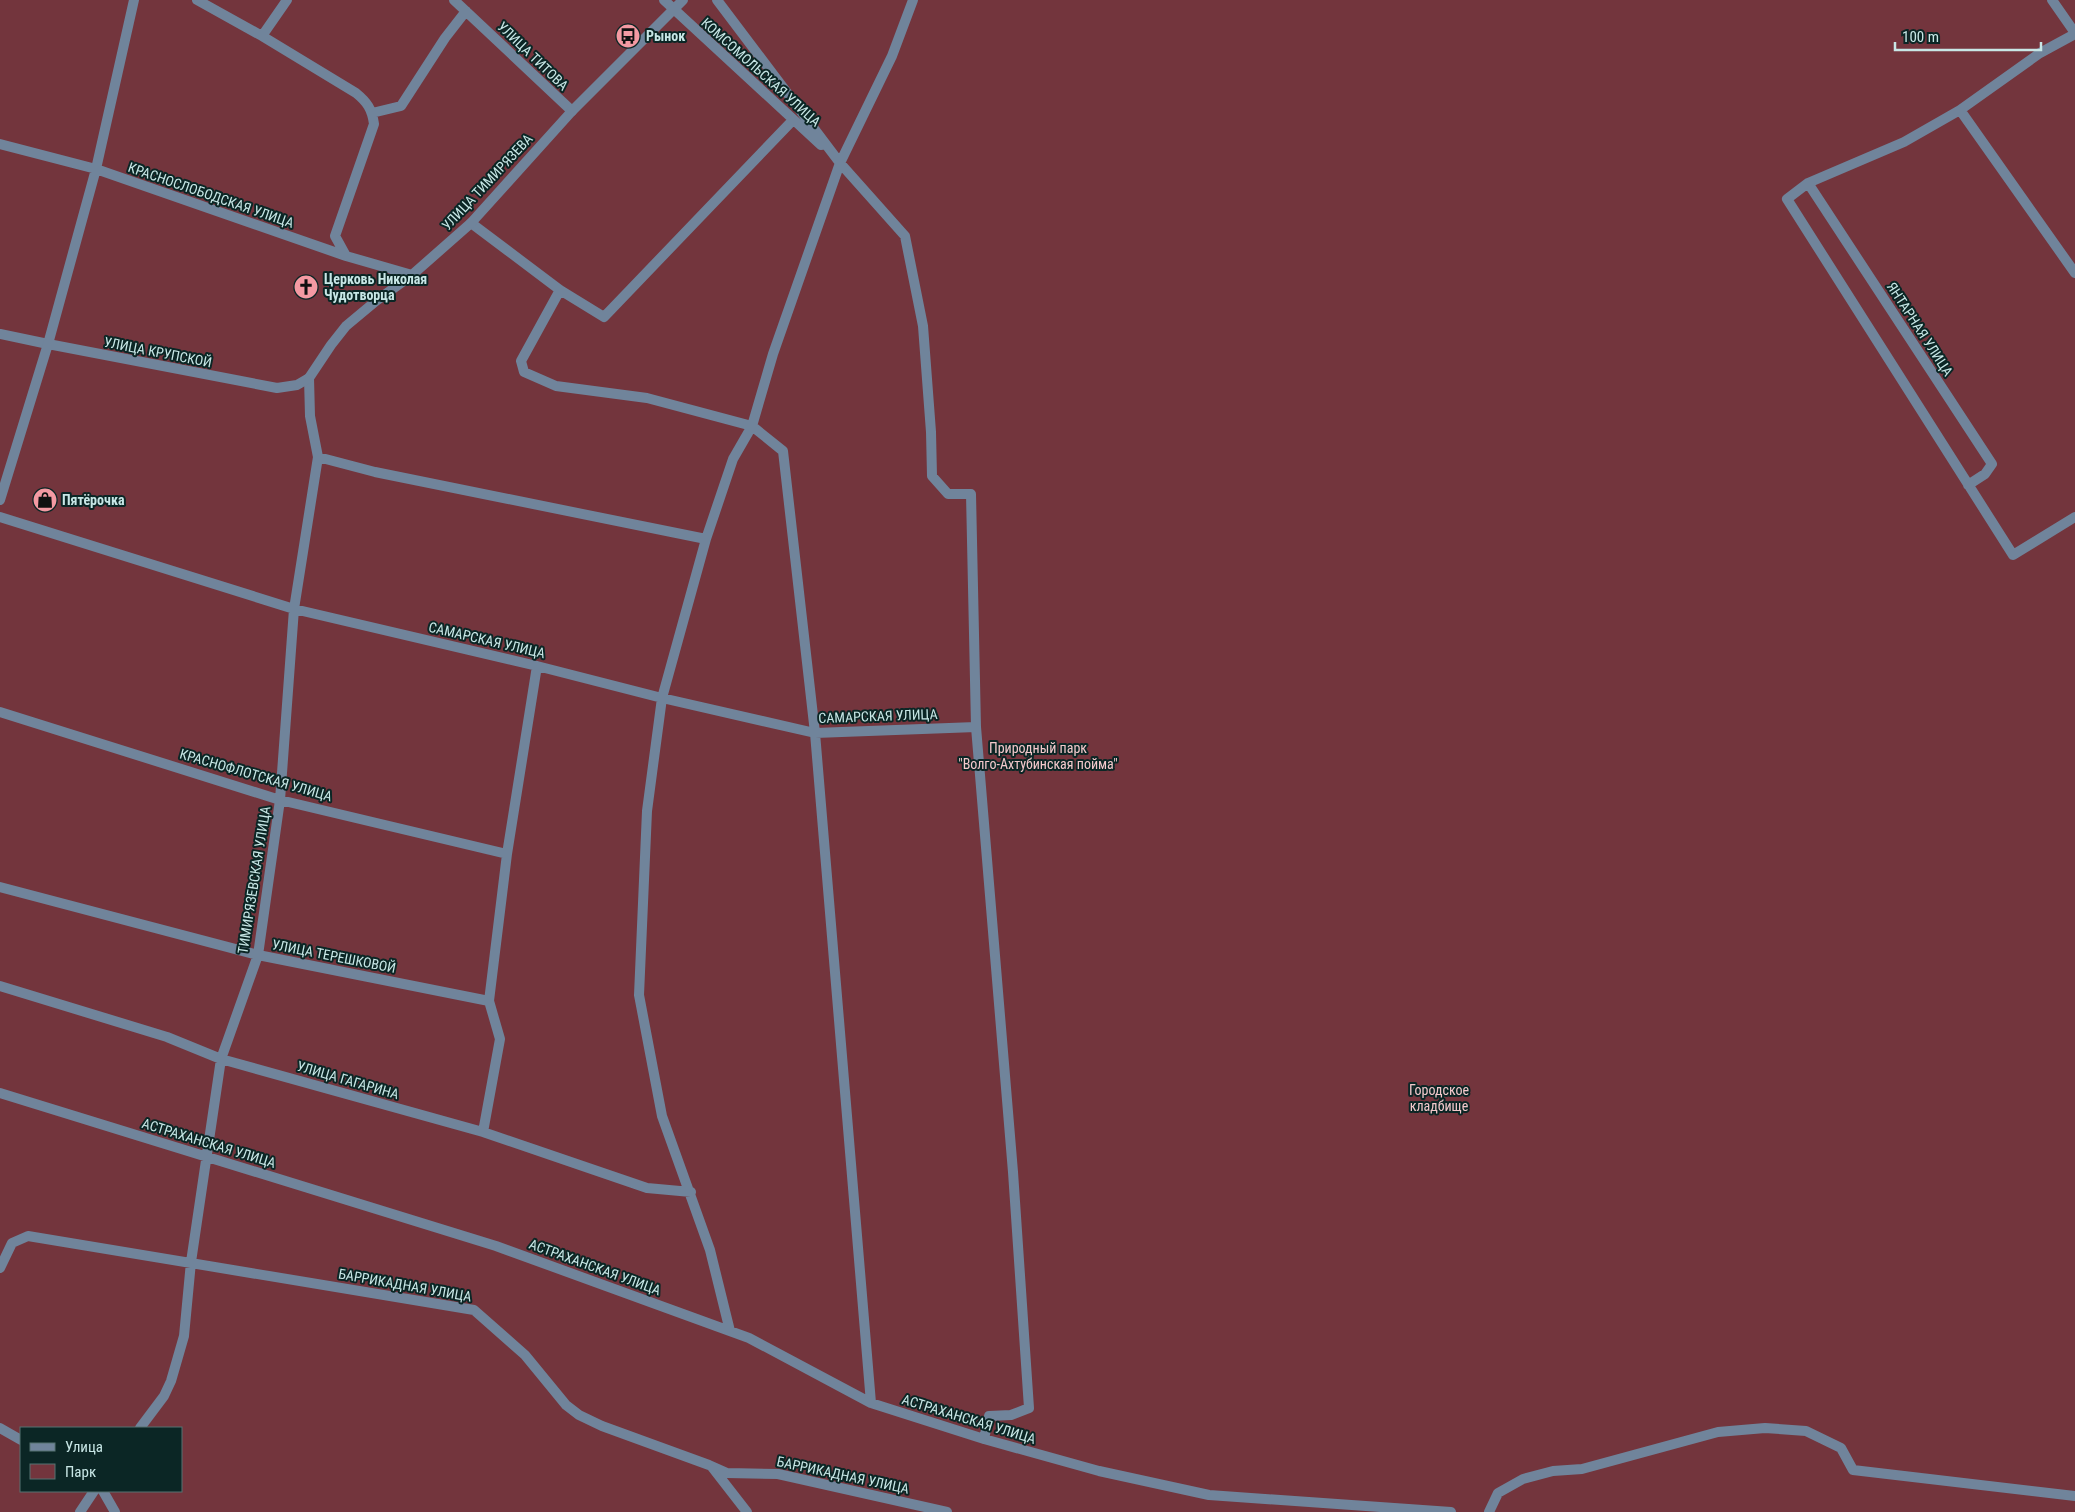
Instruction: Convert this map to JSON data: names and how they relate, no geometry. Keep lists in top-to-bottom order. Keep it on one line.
{"streets":{"street":["УЛИЦА ТИТОВА","КОМСОМОЛЬСКАЯ УЛИЦА","УЛИЦА ТИМИРЯЗЕВА","КРАСНОСЛОБОДСКАЯ УЛИЦА","ЯНТАРНАЯ УЛИЦА","УЛИЦА КРУПСКОЙ","САМАРСКАЯ УЛИЦА","КРАСНОФЛОТСКАЯ УЛИЦА","ТИМИРЯЗЕВСКАЯ УЛИЦА","УЛИЦА ТЕРЕШКОВОЙ","УЛИЦА ГАГАРИНА","АСТРАХАНСКАЯ УЛИЦА","БАРРИКАДНАЯ УЛИЦА"]},"crossings":[["УЛИЦА ТИТОВА","УЛИЦА ТИМИРЯЗЕВА"],["КОМСОМОЛЬСКАЯ УЛИЦА","УЛИЦА ТИМИРЯЗЕВА"],["УЛИЦА ТИМИРЯЗЕВА","КРАСНОСЛОБОДСКАЯ УЛИЦА"],["УЛИЦА ТИМИРЯЗЕВА","УЛИЦА КРУПСКОЙ"],["УЛИЦА ТИМИРЯЗЕВА","ТИМИРЯЗЕВСКАЯ УЛИЦА"],["УЛИЦА КРУПСКОЙ","ТИМИРЯЗЕВСКАЯ УЛИЦА"],["САМАРСКАЯ УЛИЦА","ТИМИРЯЗЕВСКАЯ УЛИЦА"],["КРАСНОФЛОТСКАЯ УЛИЦА","ТИМИРЯЗЕВСКАЯ УЛИЦА"],["ТИМИРЯЗЕВСКАЯ УЛИЦА","УЛИЦА ТЕРЕШКОВОЙ"],["ТИМИРЯЗЕВСКАЯ УЛИЦА","УЛИЦА ГАГАРИНА"],["ТИМИРЯЗЕВСКАЯ УЛИЦА","АСТРАХАНСКАЯ УЛИЦА"],["ТИМИРЯЗЕВСКАЯ УЛИЦА","БАРРИКАДНАЯ УЛИЦА"]],"parks":["Природный парк \"Волго-Ахтубинская пойма\"","Городское кладбище"],"places":{"bus stop":["Рынок"],"church":["Церковь Николая Чудотворца"],"shop":["Пятёрочка"]},"legend":["Улица","Парк"],"scale_bar":"100 m"}
